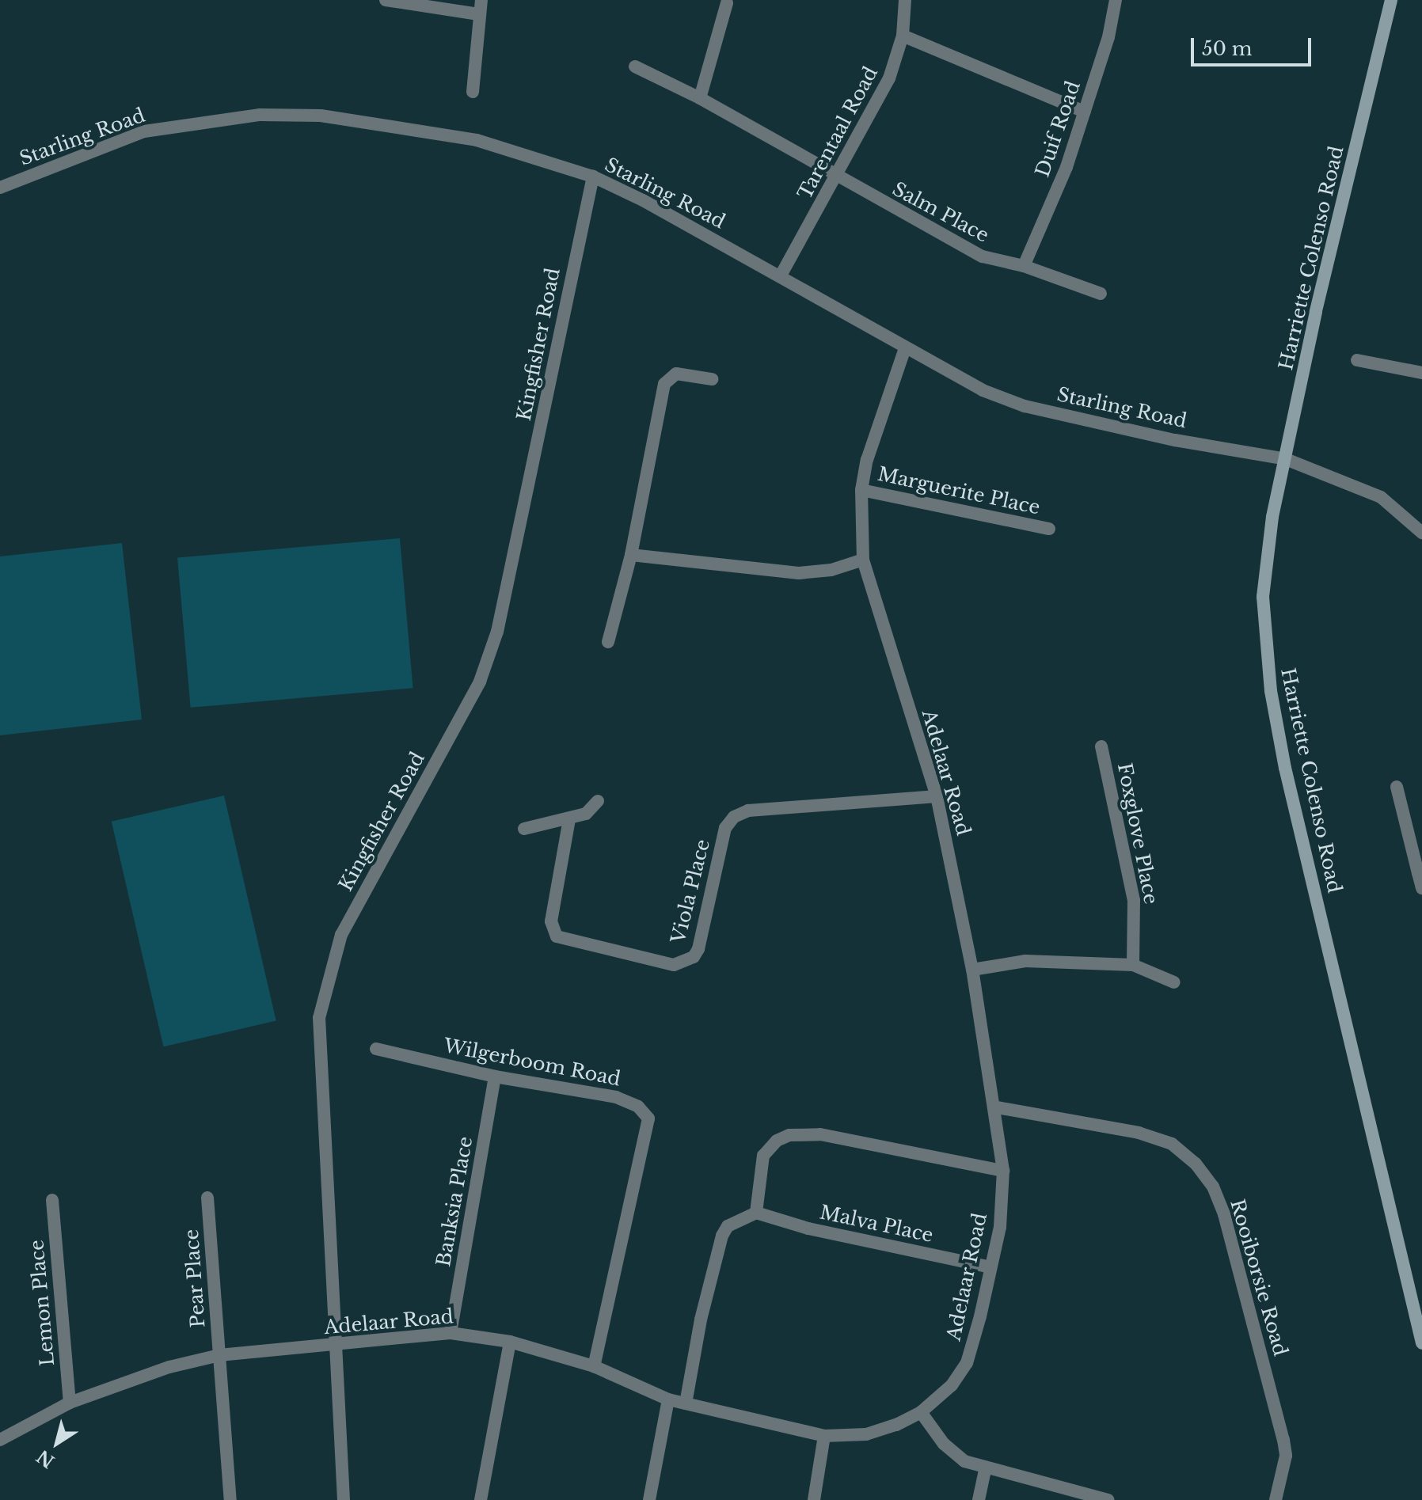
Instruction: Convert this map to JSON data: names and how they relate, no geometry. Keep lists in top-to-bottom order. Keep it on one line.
{"streets":{"street":["Duif Road","Tarentaal Road","Starling Road","Salm Place","Harriette Colenso Road","Kingfisher Road","Marguerite Place","Adelaar Road","Foxglove Place","Viola Place","Wilgerboom Road","Banksia Place","Malva Place","Rooiborsie Road","Pear Place","Lemon Place"]},"crossings":[["Duif Road","Salm Place"],["Tarentaal Road","Starling Road"],["Tarentaal Road","Salm Place"],["Starling Road","Harriette Colenso Road"],["Starling Road","Kingfisher Road"],["Starling Road","Adelaar Road"],["Kingfisher Road","Adelaar Road"],["Marguerite Place","Adelaar Road"],["Adelaar Road","Viola Place"],["Adelaar Road","Wilgerboom Road"],["Adelaar Road","Banksia Place"],["Adelaar Road","Malva Place"],["Adelaar Road","Rooiborsie Road"],["Adelaar Road","Pear Place"],["Adelaar Road","Lemon Place"],["Wilgerboom Road","Banksia Place"]],"scale_bar":"50 m","north":"bottom left"}
